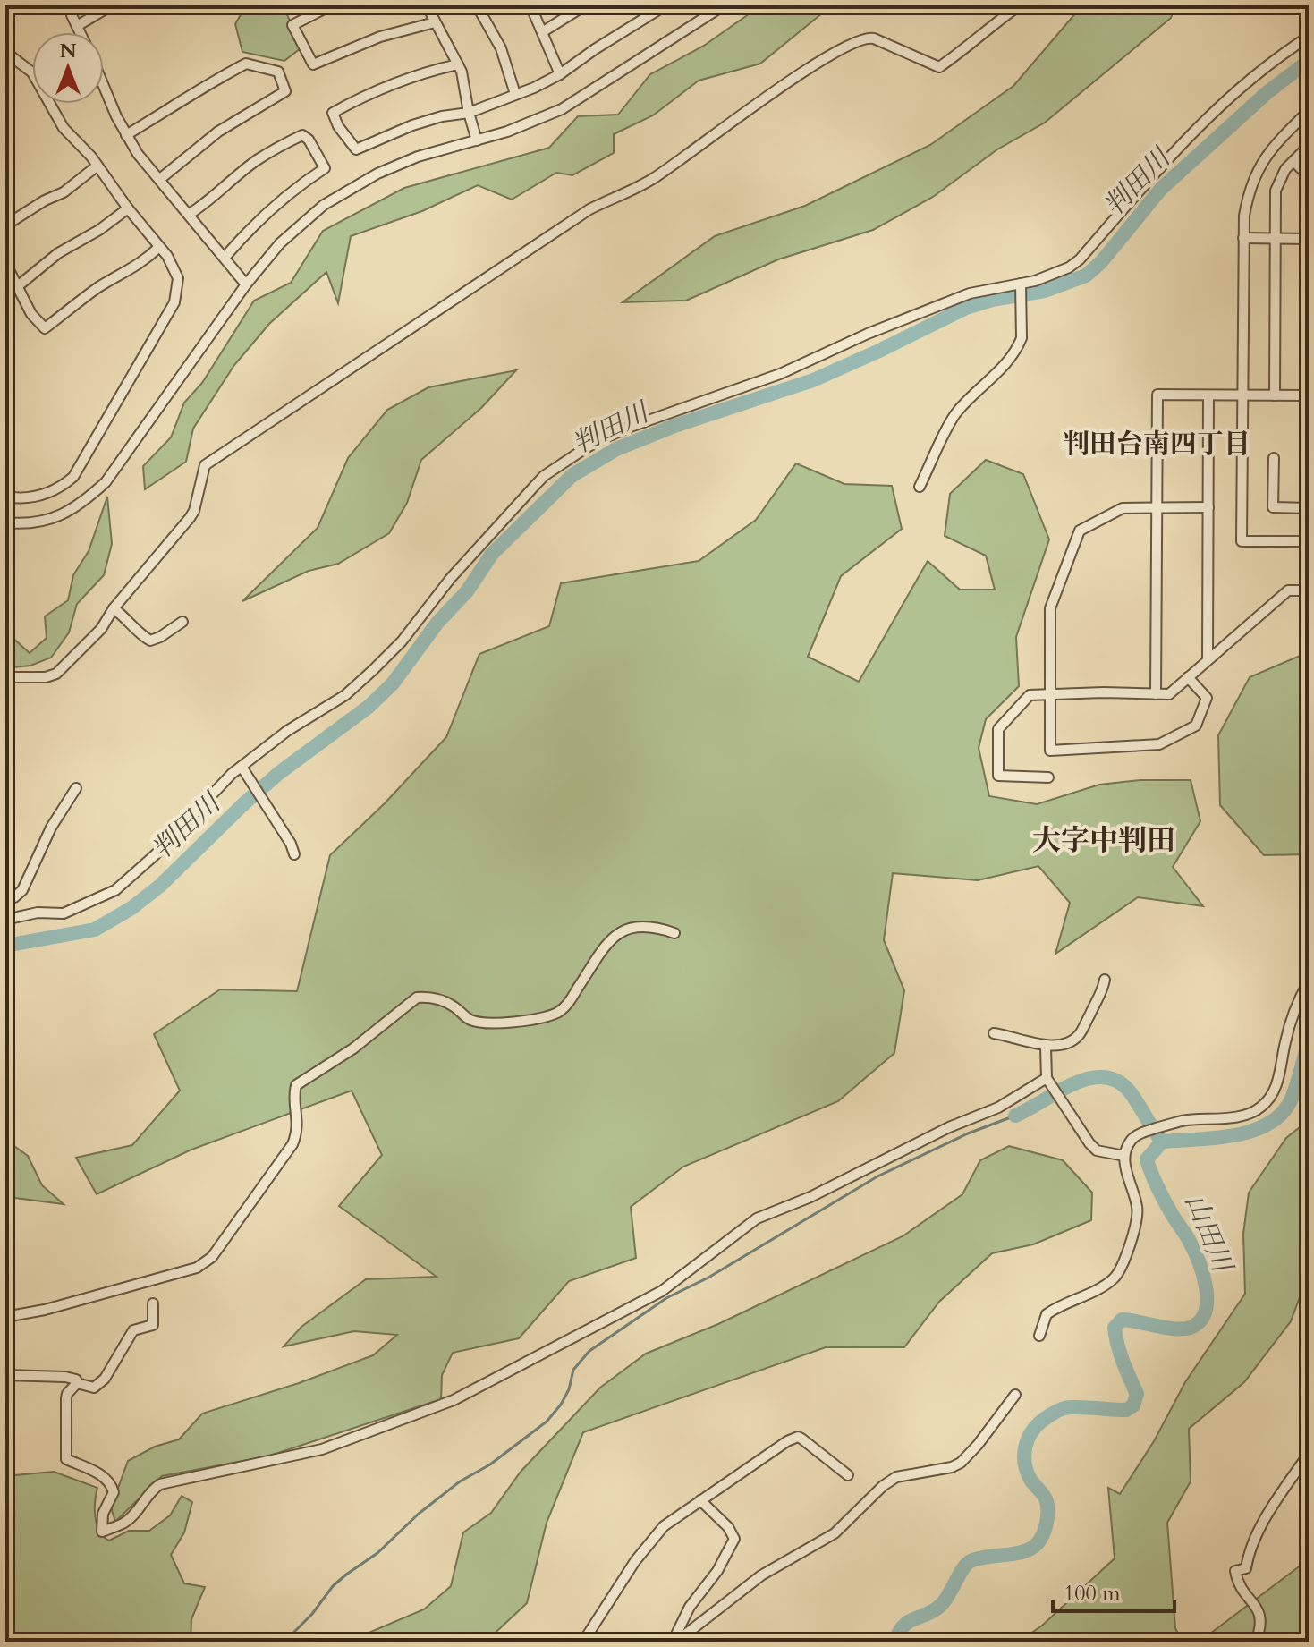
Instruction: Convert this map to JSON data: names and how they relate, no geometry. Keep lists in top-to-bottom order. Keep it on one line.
{"districts":["判田台南四丁目","大字中判田"],"water":["判田川","山田川"],"scale_bar":"100 m","north":"top"}
